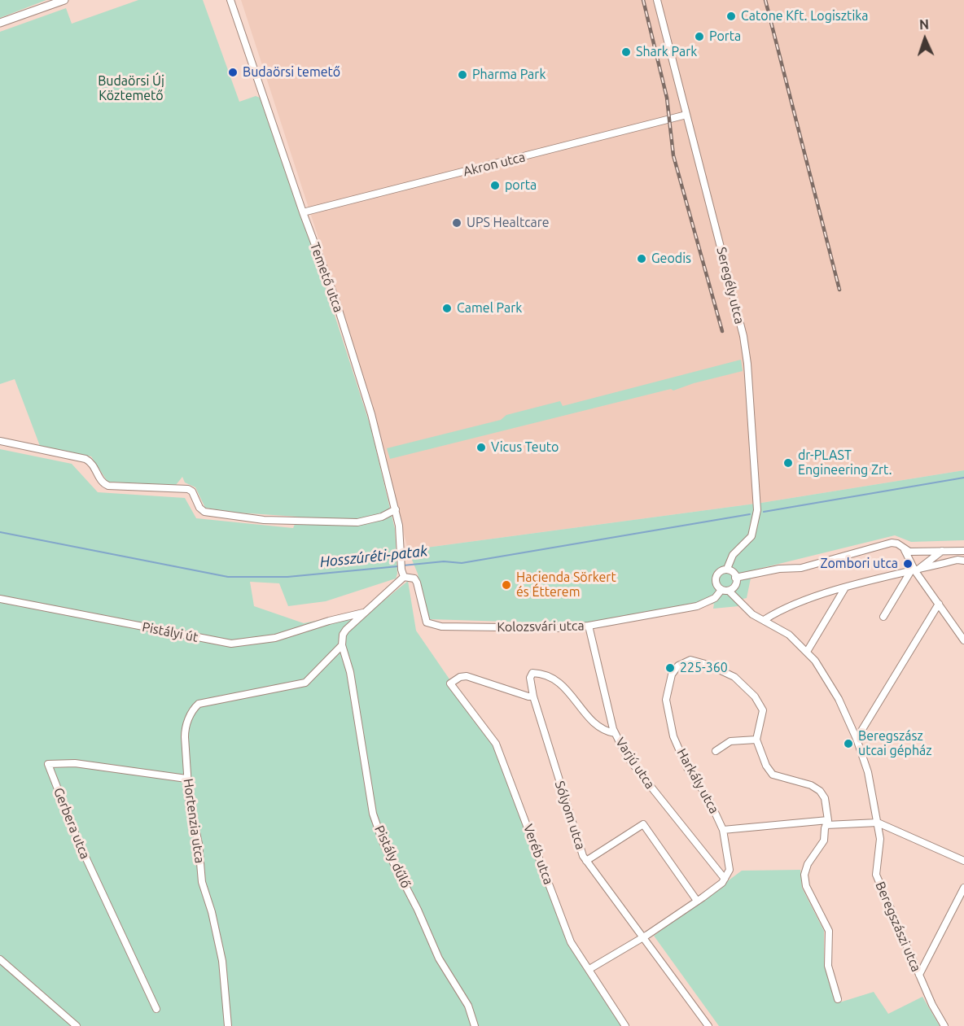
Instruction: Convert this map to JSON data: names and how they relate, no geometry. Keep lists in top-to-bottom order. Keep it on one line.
{"streets":{"street":["Akron utca","Temető utca","Seregély utca","Kolozsvári utca","Pistályi út","Varjú utca","Harkály utca","Sólyom utca","Hortenzia utca","Gerbera utca","Veréb utca","Pistály dűlő","Beregszászi utca"]},"crossings":[["Akron utca","Temető utca"],["Akron utca","Seregély utca"],["Temető utca","Kolozsvári utca"],["Seregély utca","Kolozsvári utca"],["Seregély utca","Beregszászi utca"],["Kolozsvári utca","Varjú utca"],["Kolozsvári utca","Beregszászi utca"],["Varjú utca","Sólyom utca"],["Sólyom utca","Veréb utca"],["Hortenzia utca","Gerbera utca"],["Hortenzia utca","Pistály dűlő"]],"water":["Hosszúréti-patak"],"parks":["Budaörsi Új Köztemető"],"places":["Catone Kft. Logisztika","Porta","Shark Park","Budaörsi temető","Pharma Park","porta","UPS Healtcare","Geodis","Camel Park","Vicus Teuto","dr-PLAST Engineering Zrt.","Zombori utca","Hacienda Sörkert és Étterem","225-360","Beregszász utcai gépház"],"north":"top"}
